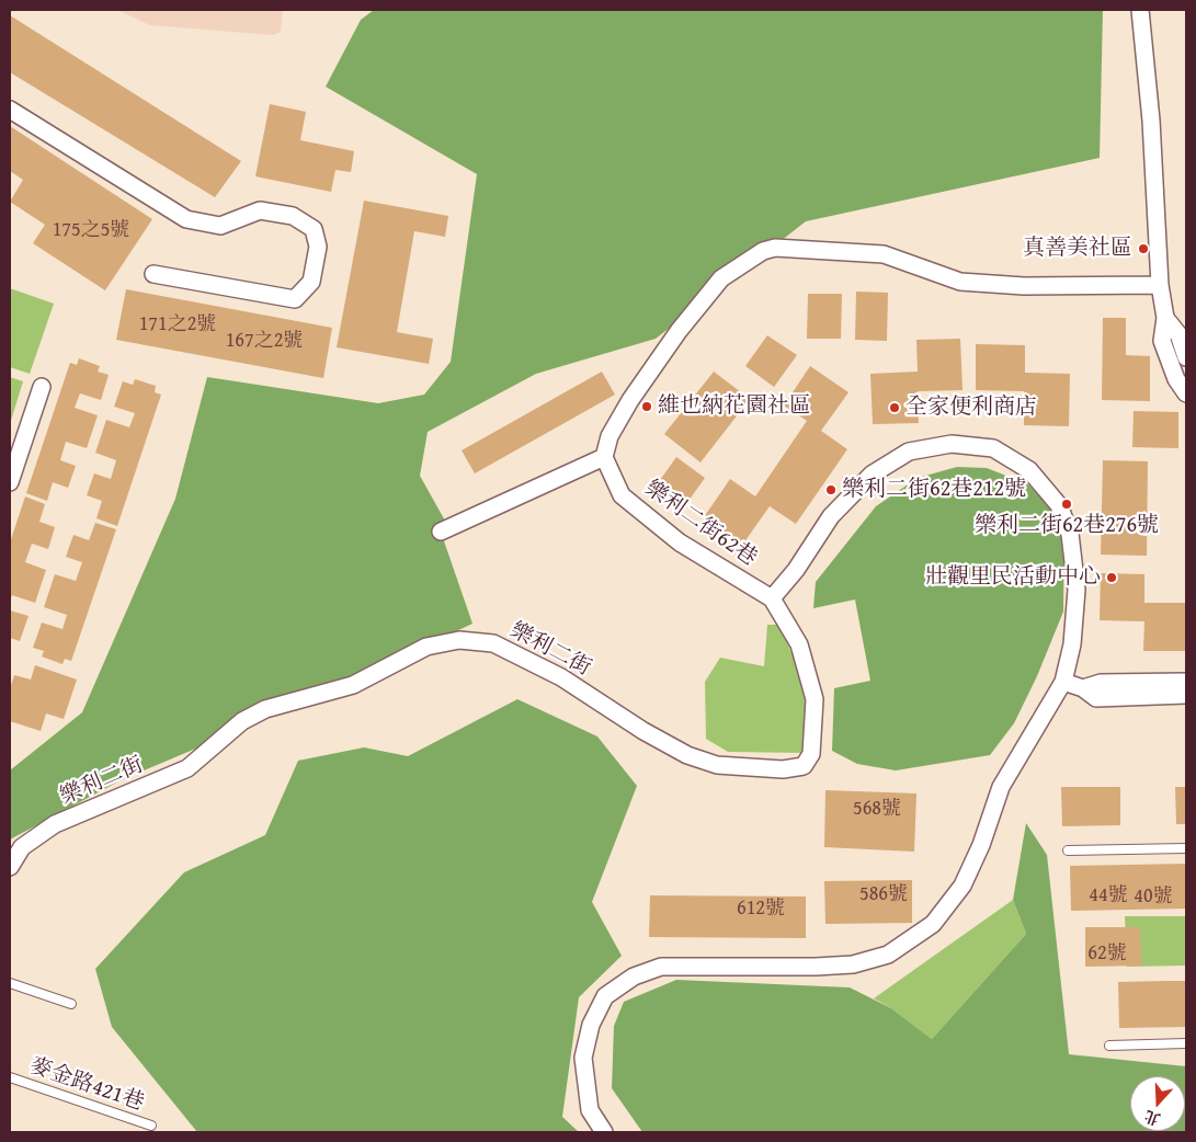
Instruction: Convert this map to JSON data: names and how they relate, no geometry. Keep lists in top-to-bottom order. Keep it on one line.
{"streets":{"street":["樂利二街62巷","樂利二街"],"lane":["麥金路421巷"]},"crossings":[["樂利二街62巷","樂利二街"]],"places":["真善美社區","維也納花園社區","全家便利商店","樂利二街62巷212號","樂利二街62巷276號","壯觀里民活動中心"],"house_numbers":["175之5號","171之2號","167之2號","568號","586號","44號","40號","612號","62號"],"north":"bottom"}
